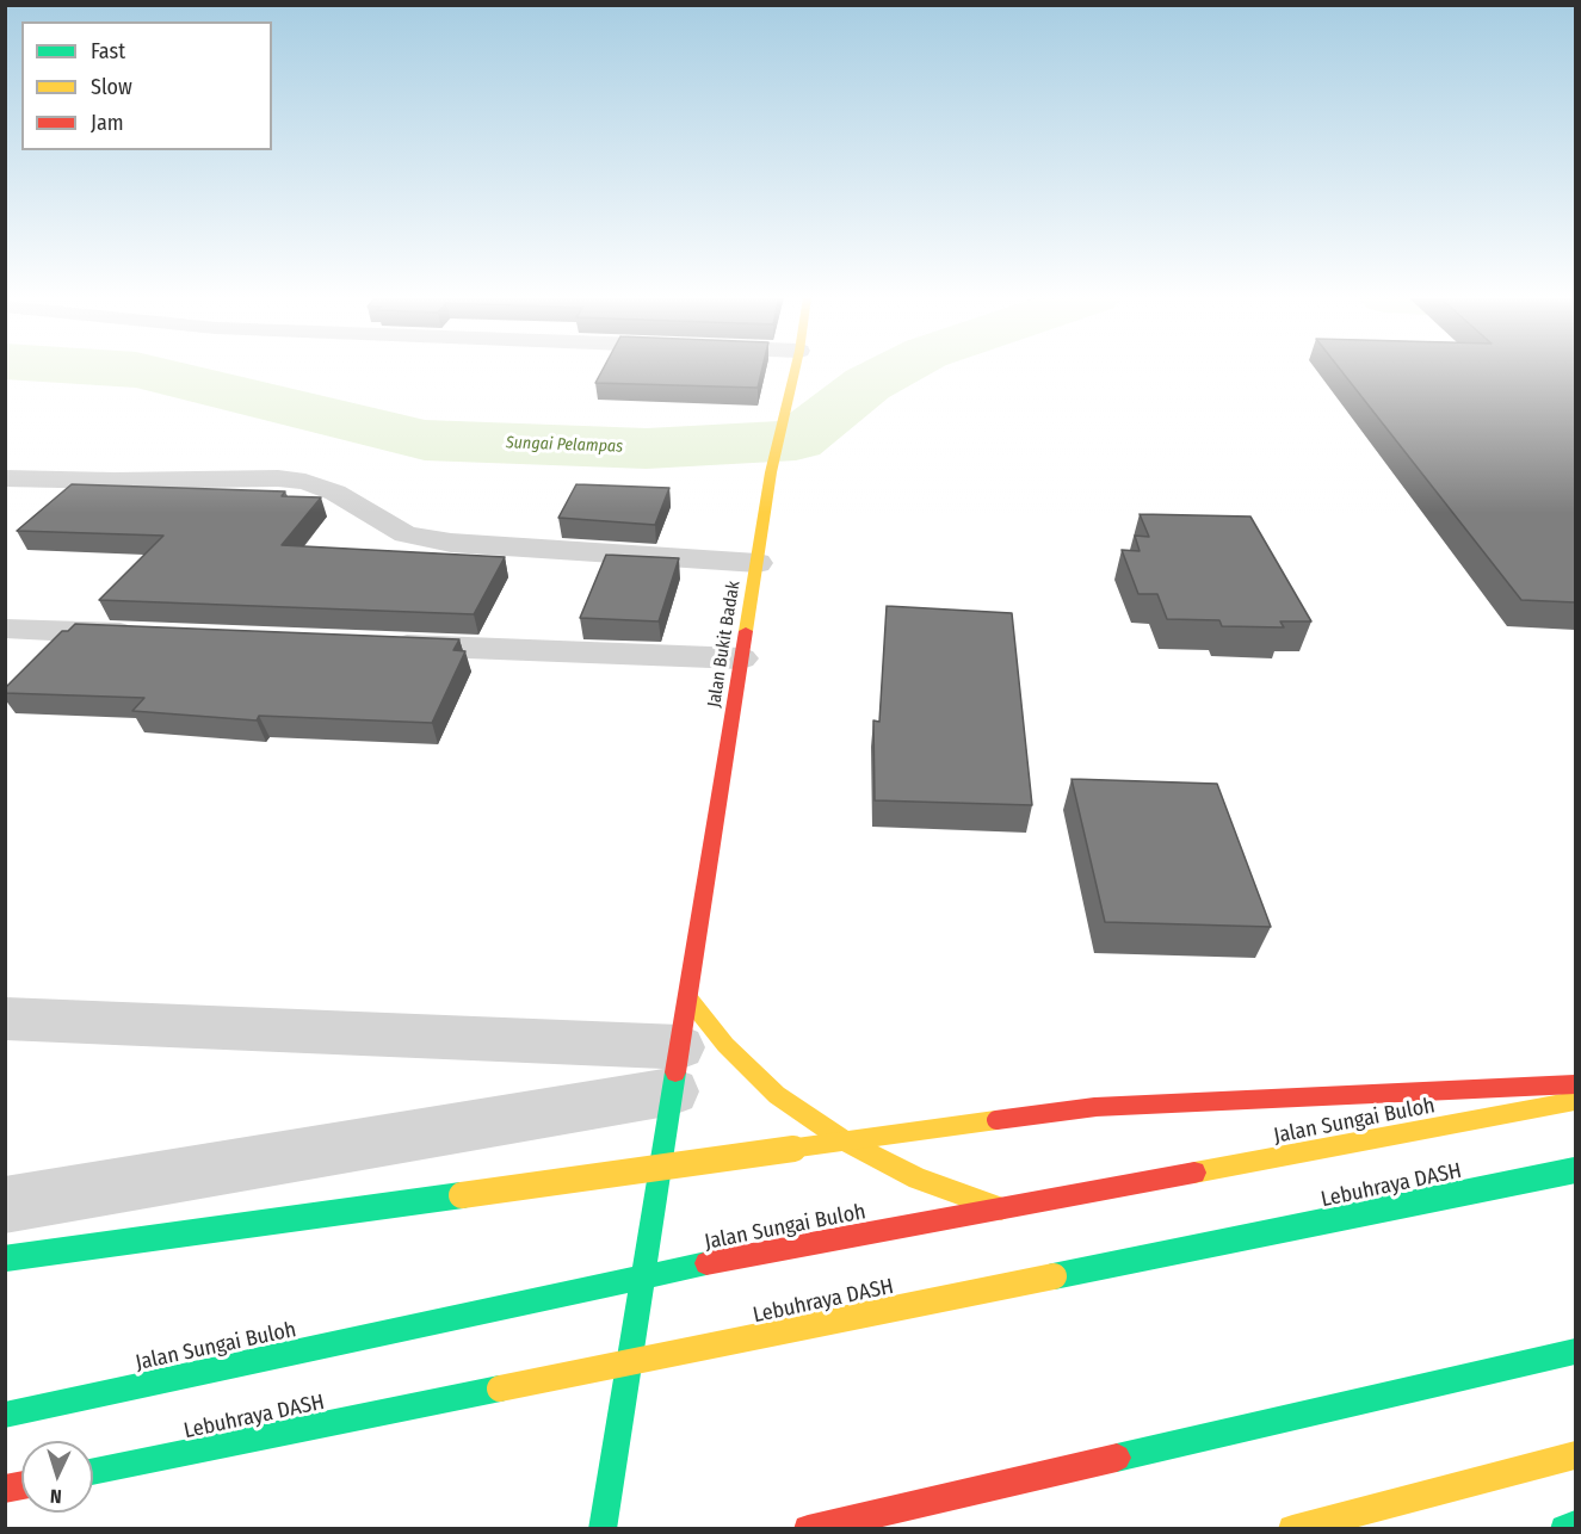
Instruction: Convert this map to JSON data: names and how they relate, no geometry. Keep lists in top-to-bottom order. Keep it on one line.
{"streets":{"main road":["Jalan Bukit Badak","Jalan Sungai Buloh","Lebuhraya DASH"]},"crossings":[["Jalan Bukit Badak","Jalan Sungai Buloh"]],"water":["Sungai Pelampas"],"legend":["Fast","Slow","Jam"],"north":"bottom"}
